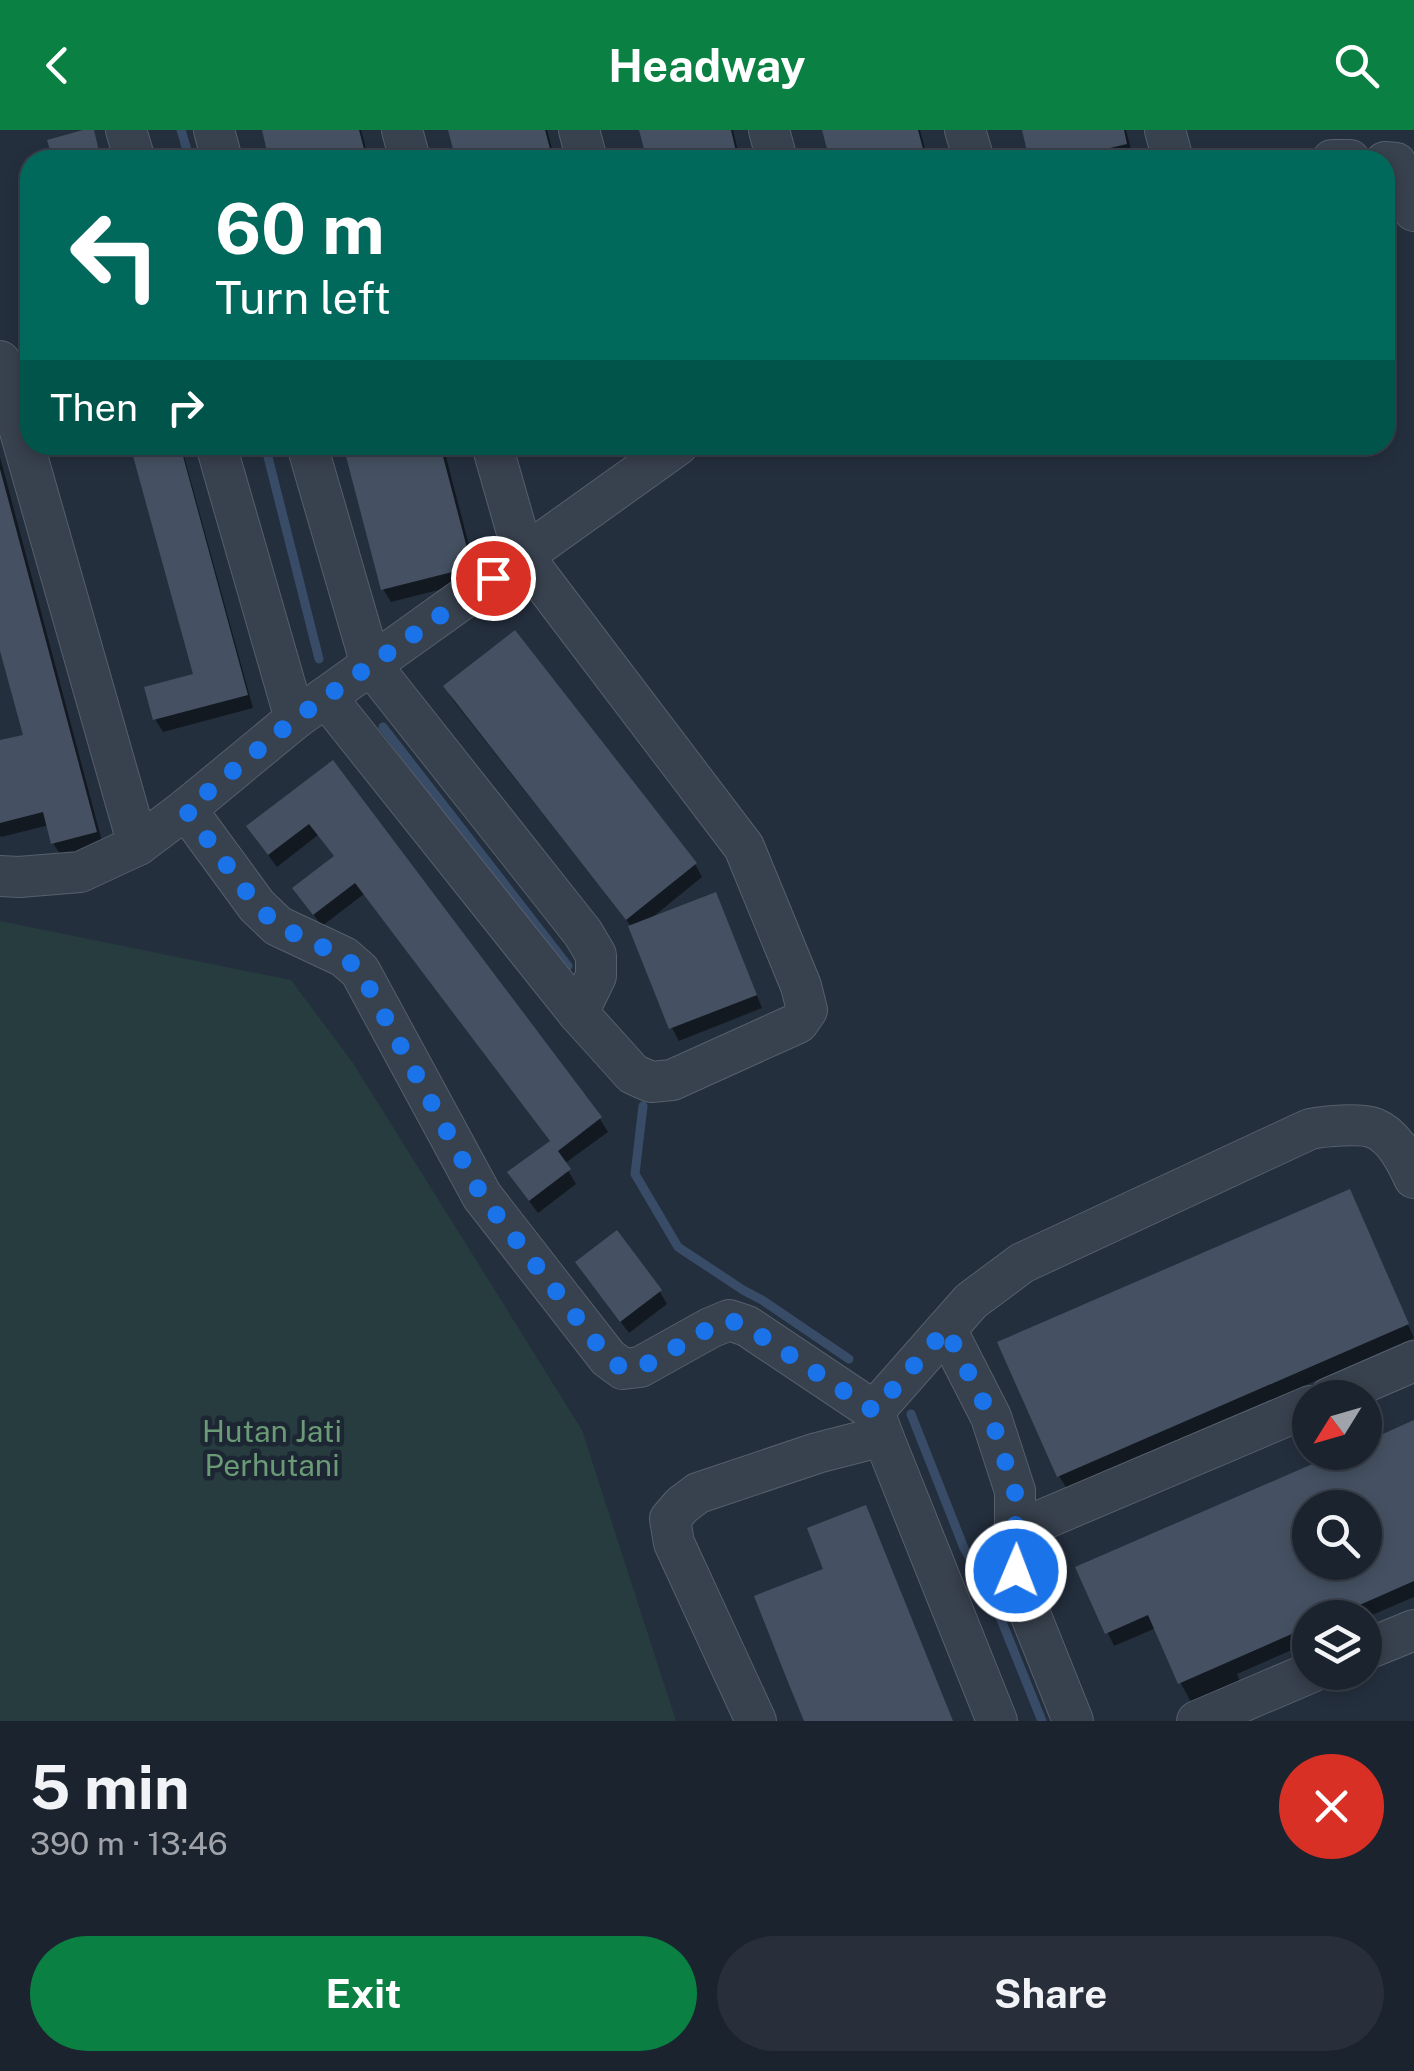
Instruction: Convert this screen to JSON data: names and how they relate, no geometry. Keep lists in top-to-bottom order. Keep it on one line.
{"parks":["Hutan Jati Perhutani"],"north":"bottom left","page":{"header":"Headway","turn":["60 m","Turn left"],"then":"Then","heading":["5 min","390 m · 13:46"],"buttons":["Exit","Share"]}}
